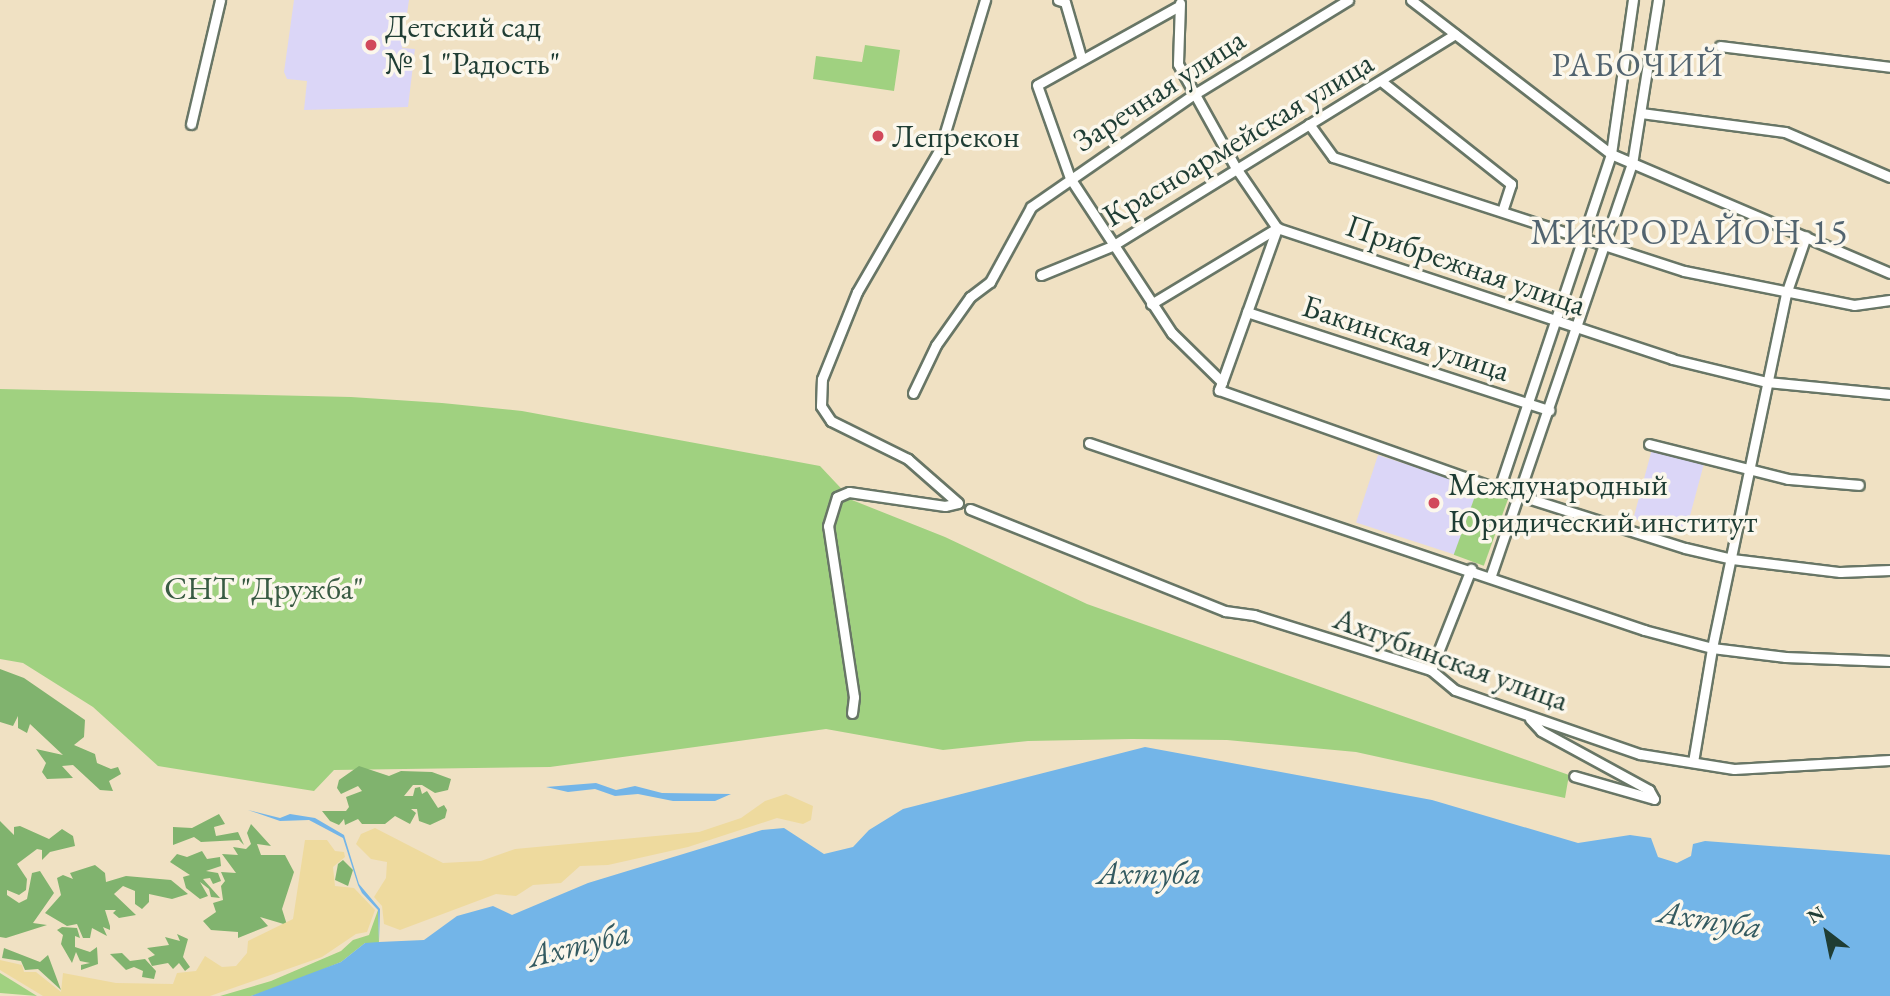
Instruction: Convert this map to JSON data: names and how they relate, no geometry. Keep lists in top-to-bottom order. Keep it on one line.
{"streets":{"street":["Заречная улица","Красноармейская улица","Прибрежная улица","Бакинская улица","Ахтубинская улица"]},"districts":["РАБОЧИЙ","МИКРОРАЙОН 15"],"water":["Ахтуба"],"parks":["СНТ \"Дружба\""],"places":["Детский сад № 1 \"Радость\"","Лепрекон","Международный Юридический институт"],"north":"top left"}
